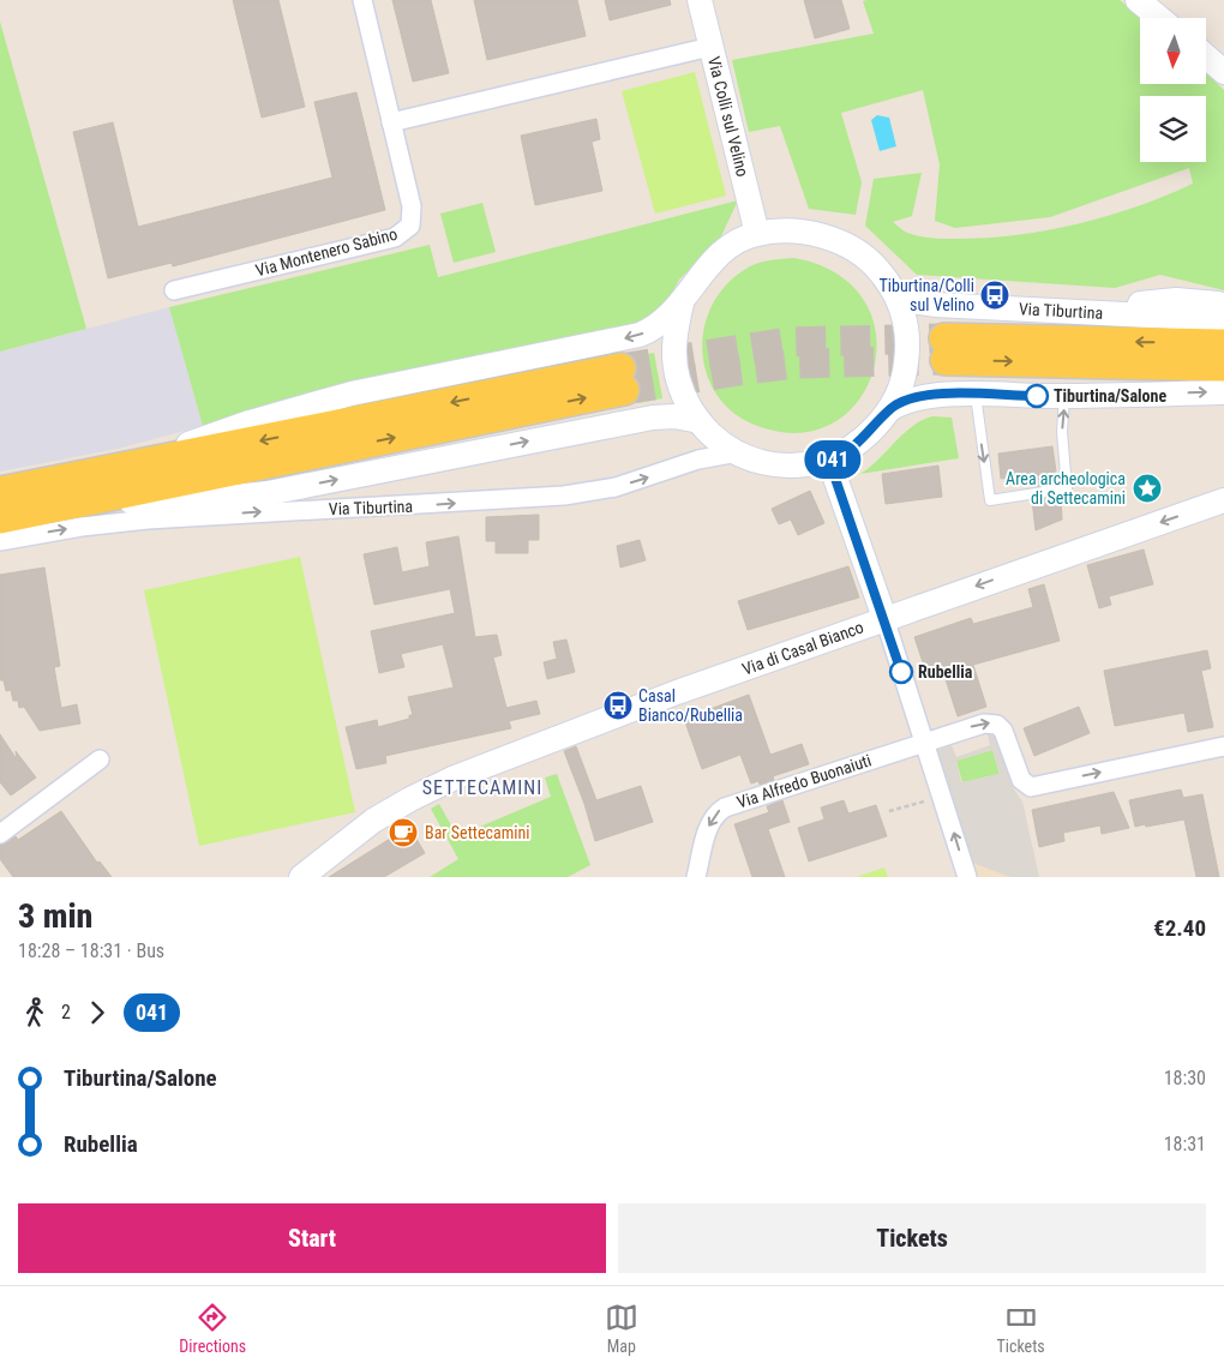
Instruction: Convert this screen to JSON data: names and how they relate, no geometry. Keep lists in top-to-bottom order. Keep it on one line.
{"streets":{"main road":["Via Tiburtina"],"street":["Via Colli sul Velino","Via Montenero Sabino","Via di Casal Bianco","Via Alfredo Buonaiuti"]},"crossings":[["Via Colli sul Velino","Via Tiburtina"]],"one_way":["Via di Casal Bianco"],"districts":["SETTECAMINI"],"places":{"bus stop":["Tiburtina/Colli sul Velino","Casal Bianco/Rubellia"],"other":["Tiburtina/Salone","Rubellia"],"place":["Area archeologica di Settecamini"],"cafe":["Bar Settecamini"]},"lines":["bus line 041"],"north":"bottom","page":{"on_map":"041","heading":["3 min","18:28 – 18:31 · Bus","€2.40"],"legs":["2","041"],"list":[{"name":"Tiburtina/Salone","value":"18:30"},{"name":"Rubellia","value":"18:31"}],"buttons":["Start","Tickets"],"tabs":["Directions","Map","Tickets"]}}
